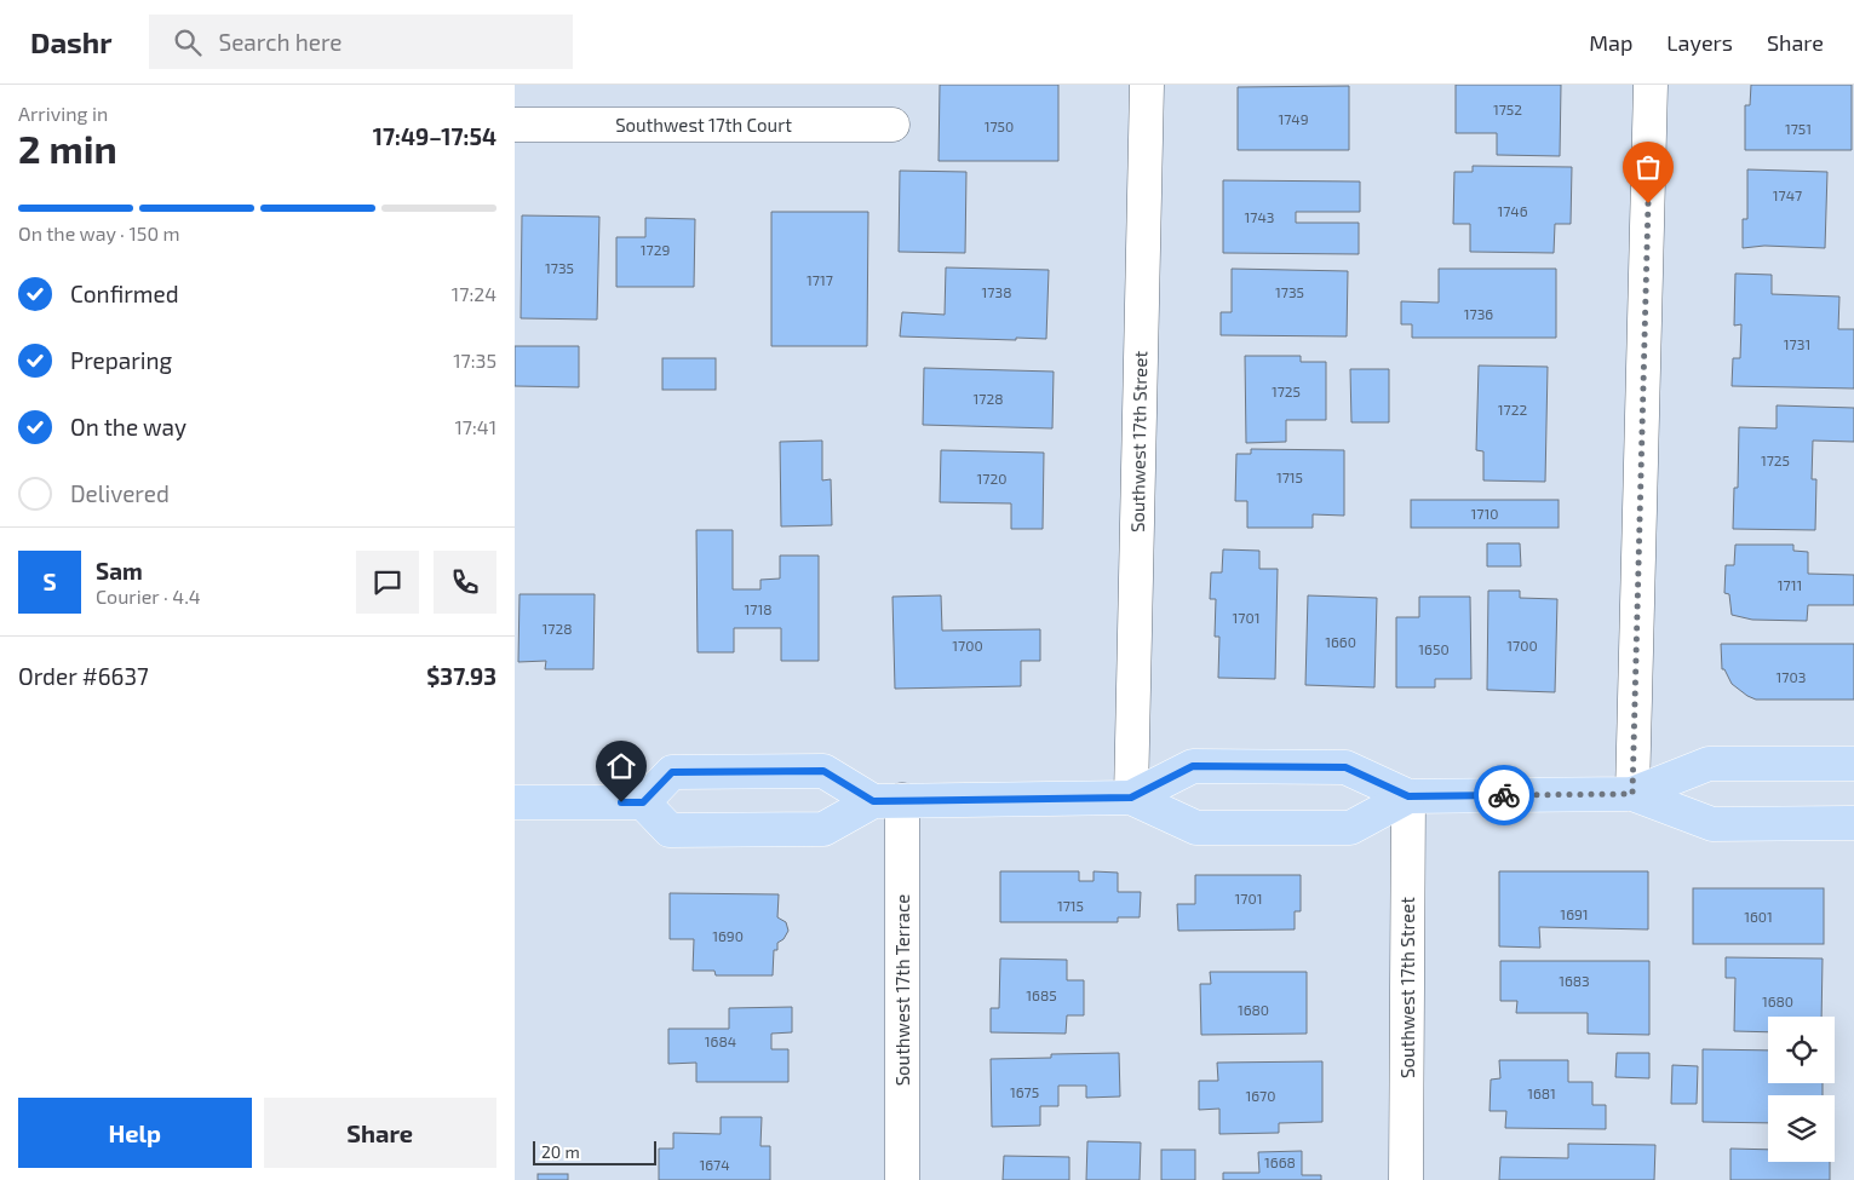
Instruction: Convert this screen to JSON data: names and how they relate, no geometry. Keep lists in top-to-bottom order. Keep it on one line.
{"streets":{"street":["Southwest 17th Court","Southwest 17th Street","Southwest 17th Terrace"]},"house_numbers":["1752","1749","1750","1751","1747","1746","1743","1729","1735","1717","1738","1735","1736","1731","1725","1728","1722","1725","1715","1720","1710","1711","1718","1701","1728","1660","1700","1700","1650","1703","1701","1715","1691","1601","1690","1683","1685","1680","1680","1684","1675","1681","1670","1668","1674"],"scale_bar":"20 m","page":{"header":"Dashr","search":"Search here","nav":["Map","Layers","Share"],"heading":["2 min","Arriving in","17:49–17:54"],"panel":["Sam","Courier · 4.4","Order #6637","$37.93"],"bar":"On the way · 150 m","list":[["Confirmed","17:24"],["Preparing","17:35"],["On the way","17:41"],"Delivered"],"round":"S","buttons":["Help","Share"],"scale":"20 m"}}
